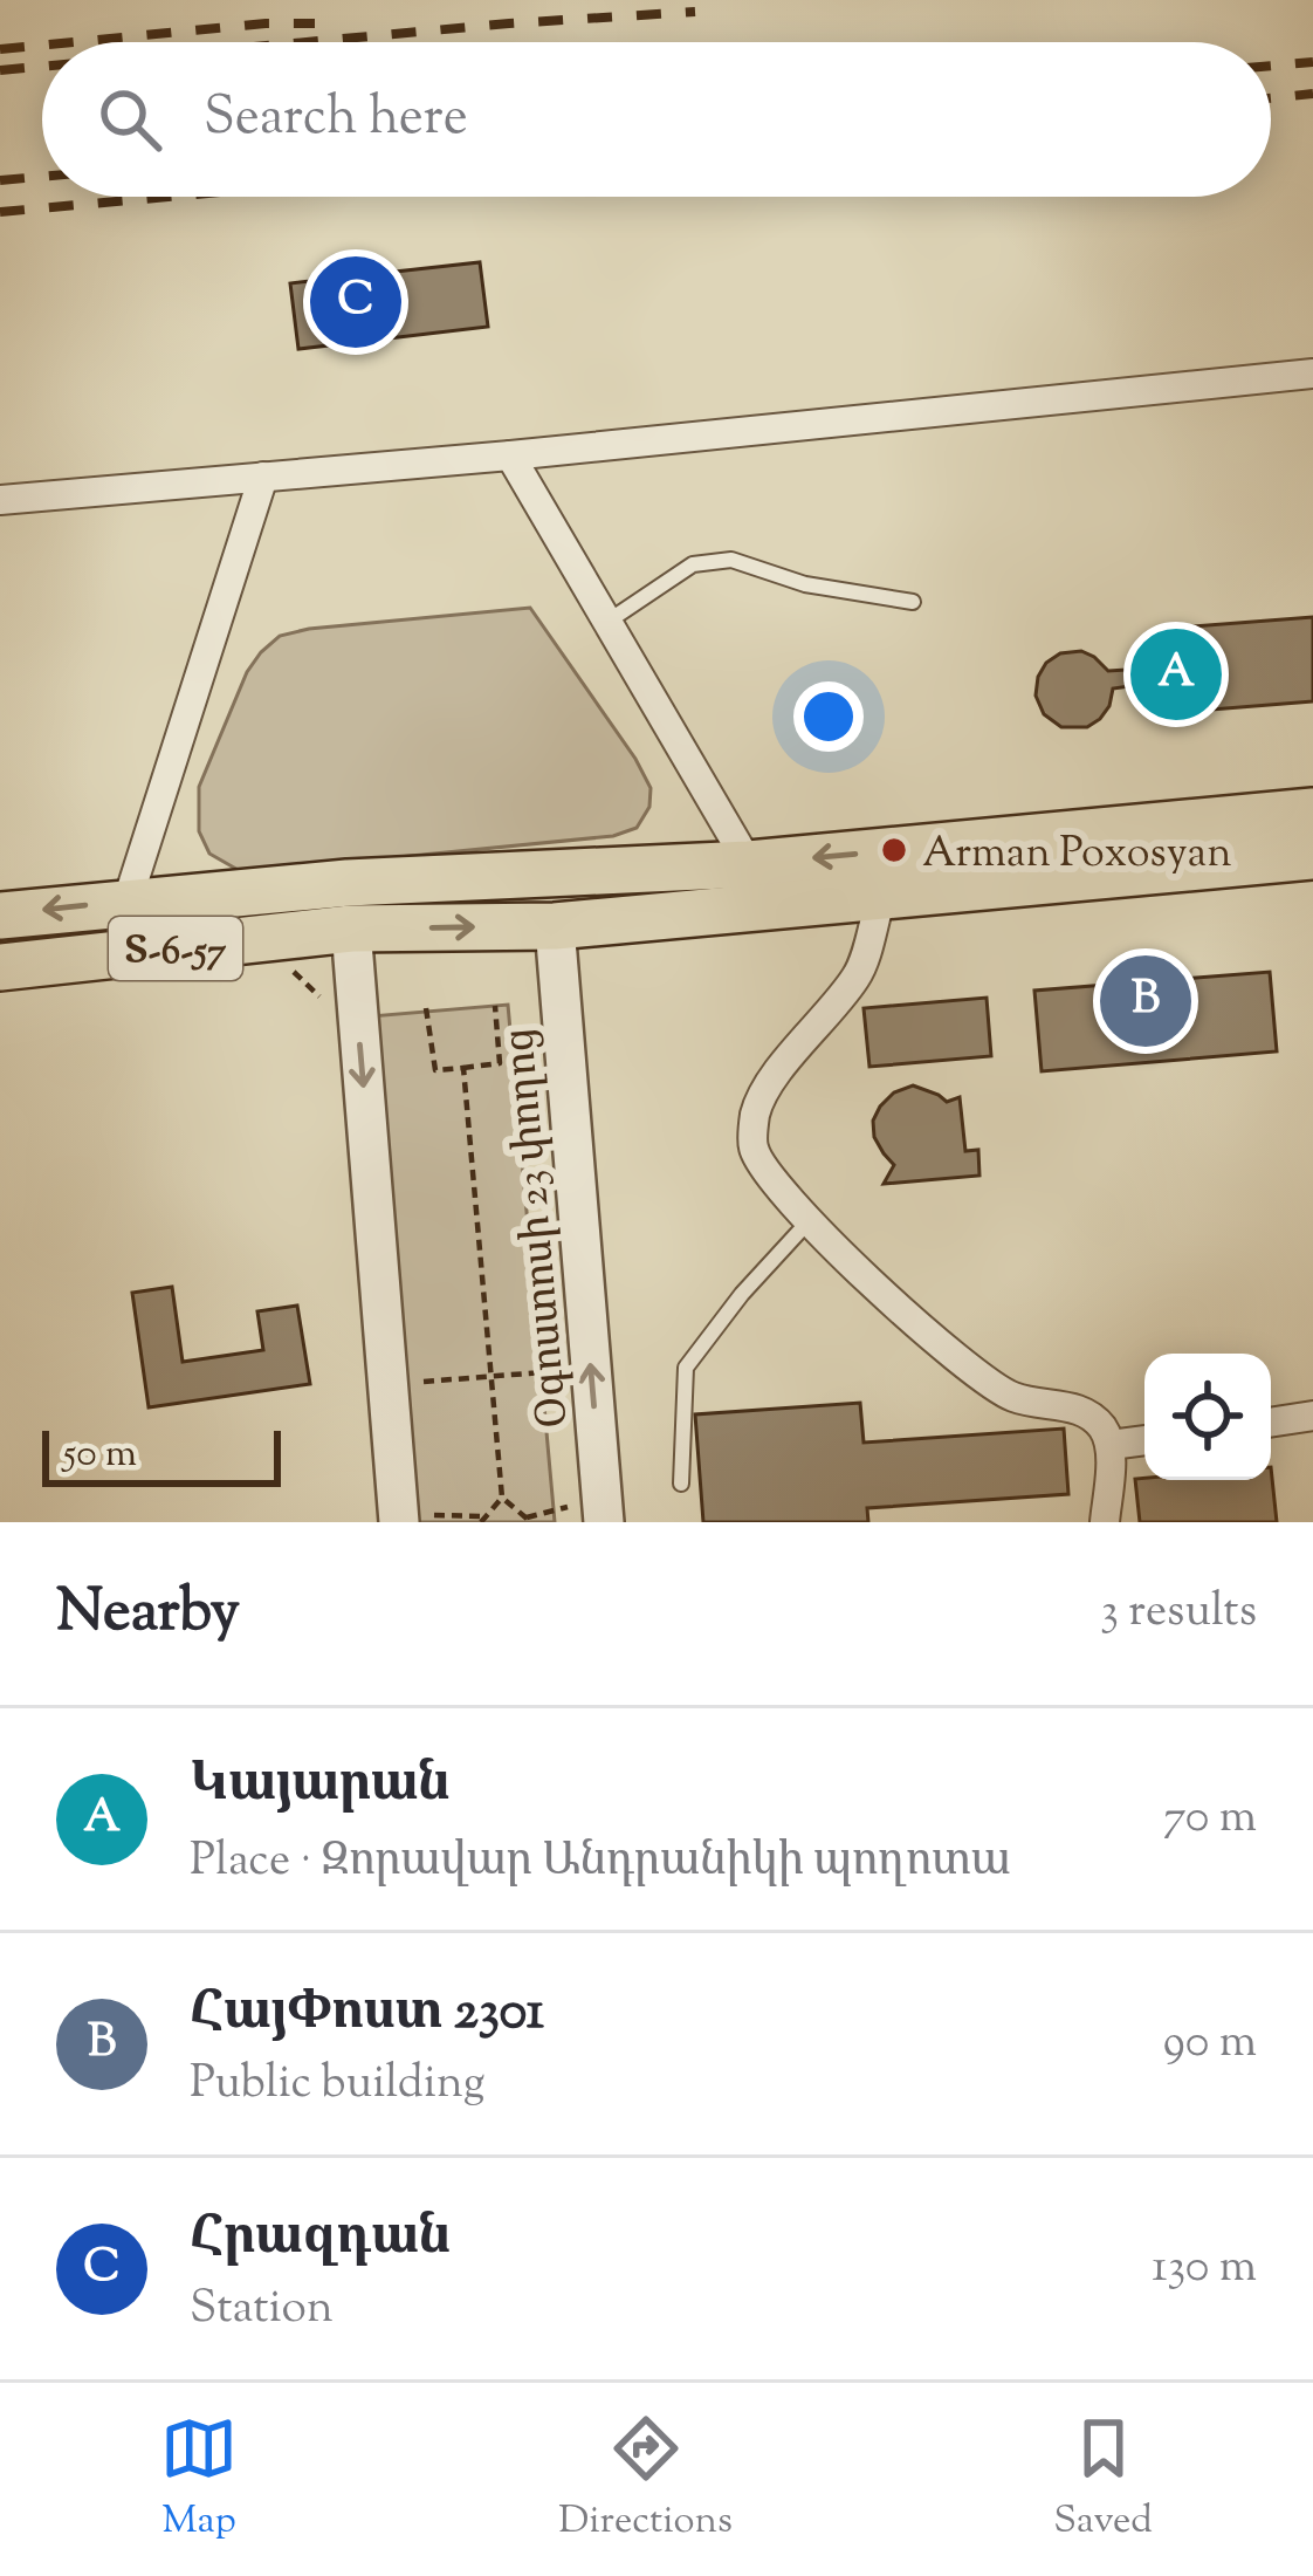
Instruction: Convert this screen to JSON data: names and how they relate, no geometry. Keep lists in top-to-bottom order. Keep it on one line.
{"streets":{"main road":["Տ-6-57"],"street":["Օգոստոսի 23 փողոց"]},"crossings":[["Տ-6-57","Օգոստոսի 23 փողոց"]],"places":["Arman Poxosyan"],"scale_bar":"50 m","page":{"search":"Search here","pins":["C","A","B"],"scale":"50 m","heading":["Nearby","3 results"],"list":[{"mark":"A","name":"Կայարան","note":"Place · Զորավար Անդրանիկի պողոտա","value":"70 m"},{"mark":"B","name":"ՀայՓոստ 2301","note":"Public building","value":"90 m"},{"mark":"C","name":"Հրազդան","note":"Station","value":"130 m"}],"nav":["Map","Directions","Saved"]}}
